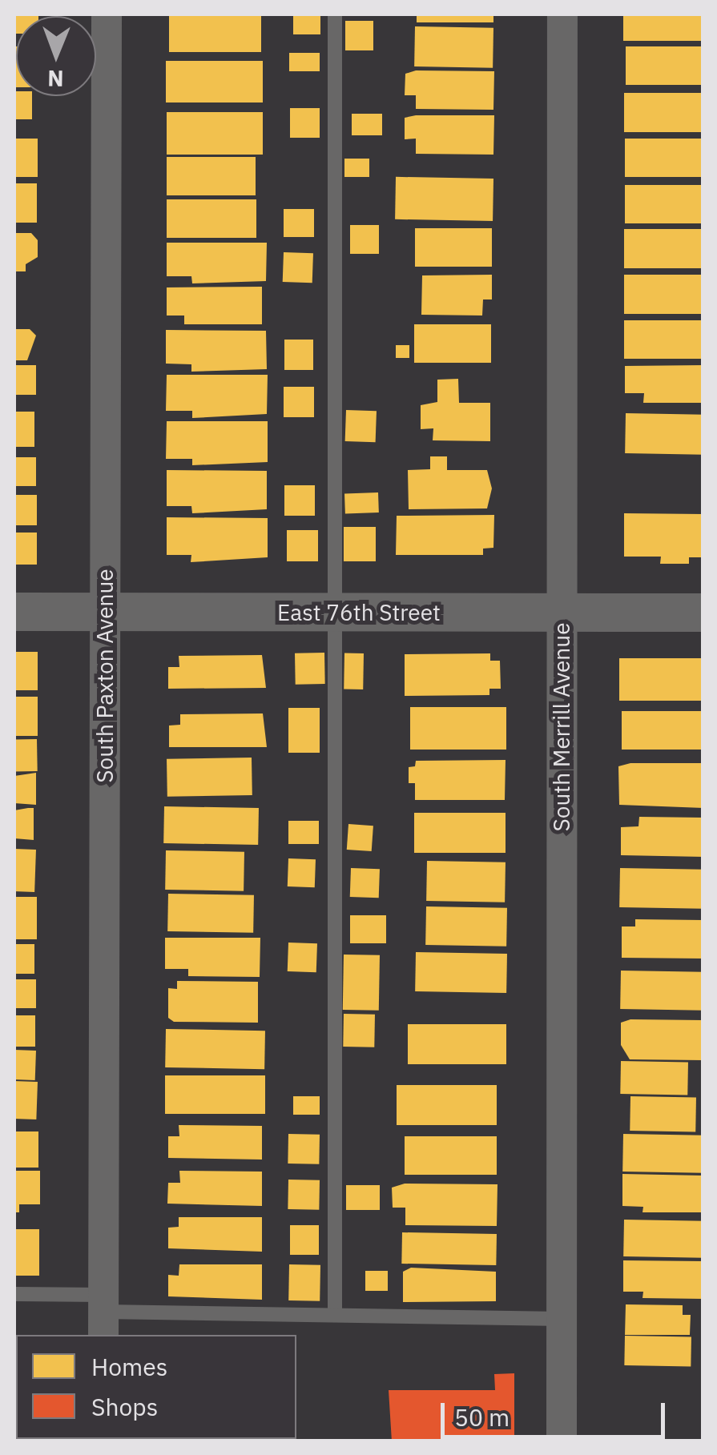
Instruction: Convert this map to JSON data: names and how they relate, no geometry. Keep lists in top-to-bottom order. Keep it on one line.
{"streets":{"street":["East 76th Street","South Paxton Avenue","South Merrill Avenue"]},"crossings":[["East 76th Street","South Paxton Avenue"],["East 76th Street","South Merrill Avenue"]],"legend":["Homes","Shops"],"scale_bar":"50 m","north":"bottom"}
